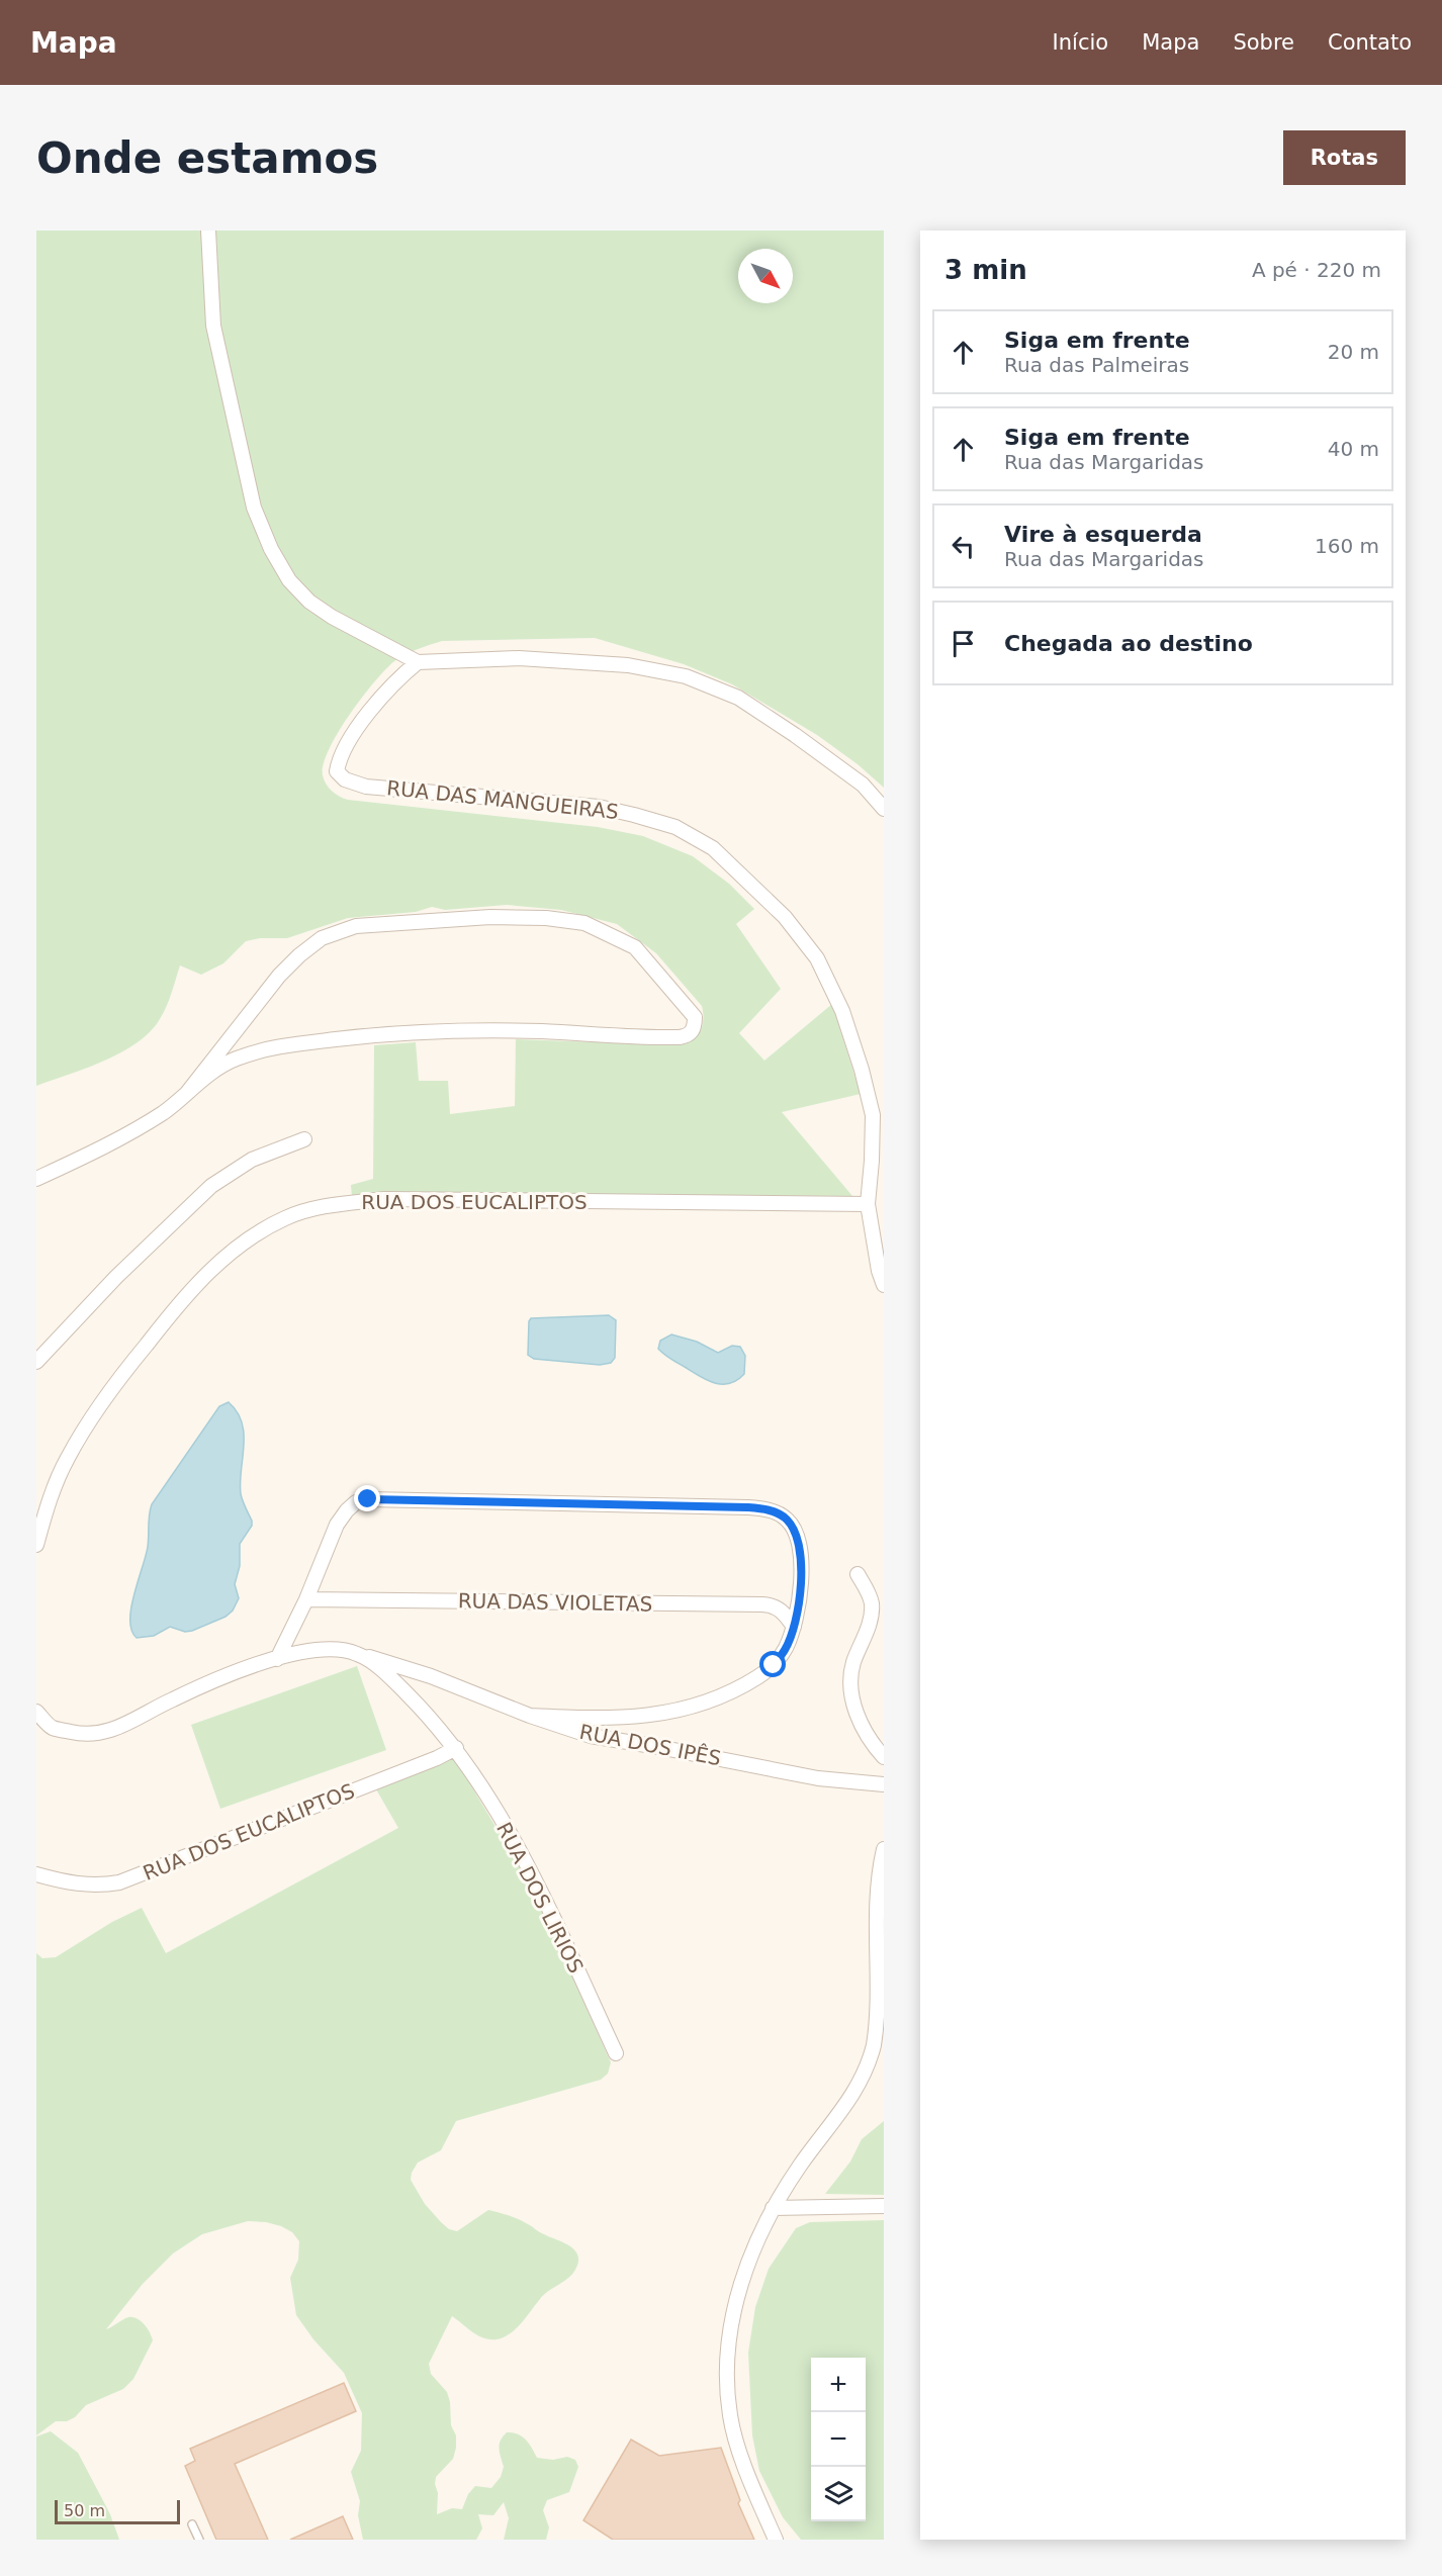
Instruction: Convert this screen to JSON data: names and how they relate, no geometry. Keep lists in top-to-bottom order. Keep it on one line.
{"streets":{"street":["RUA DAS MANGUEIRAS","RUA DOS EUCALIPTOS","RUA DAS VIOLETAS","RUA DOS IPÊS","RUA DOS LIRIOS"]},"crossings":[["RUA DAS MANGUEIRAS","RUA DOS EUCALIPTOS"],["RUA DOS EUCALIPTOS","RUA DOS LIRIOS"],["RUA DOS IPÊS","RUA DOS LIRIOS"]],"scale_bar":"50 m","north":"bottom right","page":{"header":"Mapa","nav":["Início","Mapa","Sobre","Contato"],"buttons":"Rotas","title":"Onde estamos","heading":["3 min","A pé · 220 m"],"list":[["Siga em frente","Rua das Palmeiras","20 m"],["Siga em frente","Rua das Margaridas","40 m"],["Vire à esquerda","Rua das Margaridas","160 m"],"Chegada ao destino"],"map_buttons":["+","−"],"scale":"50 m"}}
